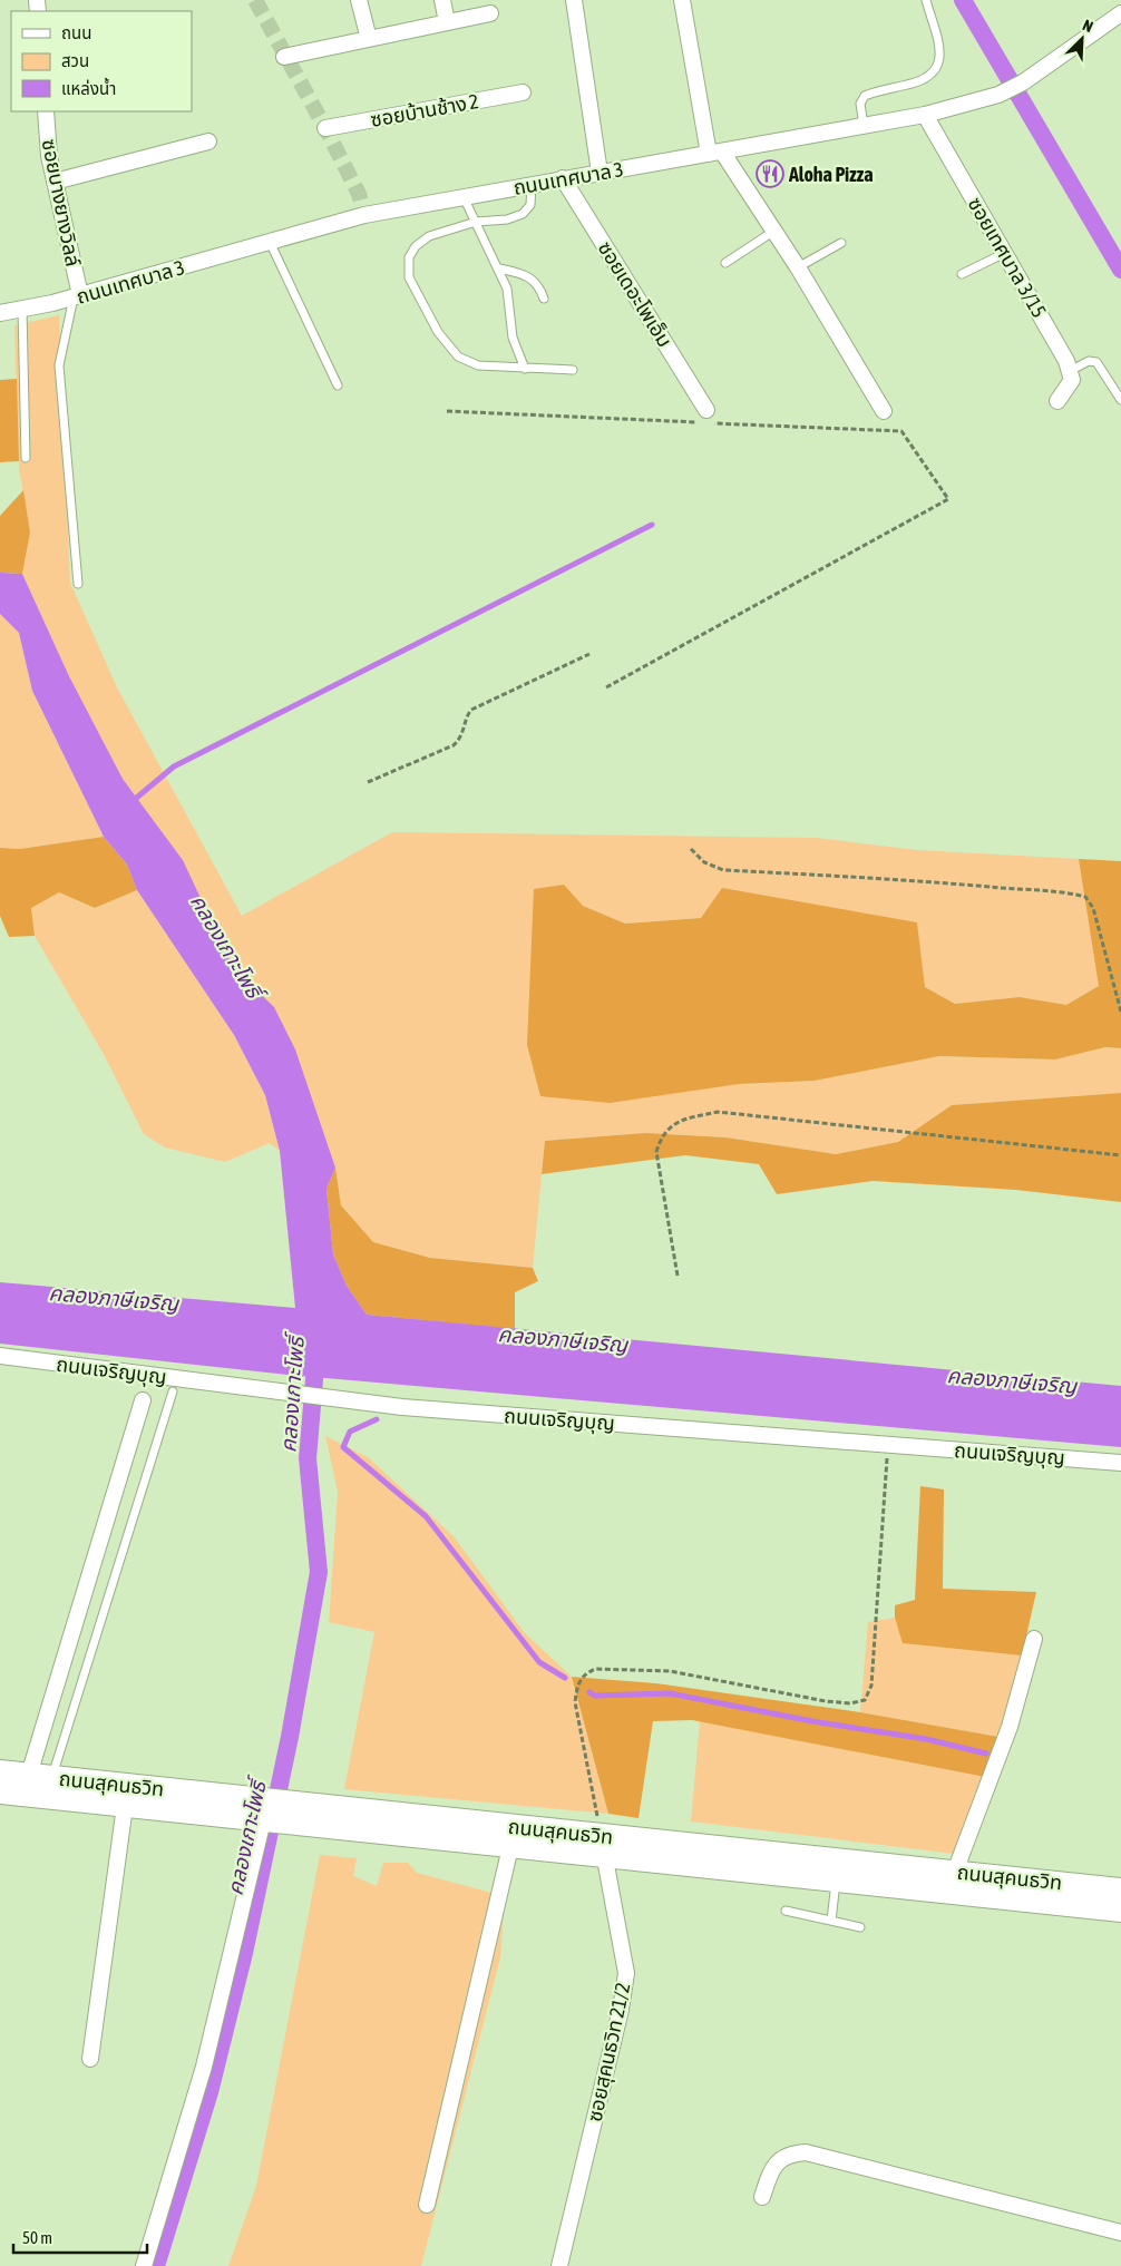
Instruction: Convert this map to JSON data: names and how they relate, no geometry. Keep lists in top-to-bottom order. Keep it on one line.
{"streets":{"main road":["ถนนสุคนธวิท"],"street":["ซอยบ้านช้าง 2","ถนนเทศบาล 3","ซอยบางยางวิลล์","ซอยเทศบาล 3/15","ซอยเดอะโพเอ็ม","ถนนเจริญบุญ","ซอยสุคนธวิท 21/2"]},"crossings":[["ถนนเทศบาล 3","ซอยบางยางวิลล์"],["ถนนเทศบาล 3","ซอยเทศบาล 3/15"],["ถนนเทศบาล 3","ซอยเดอะโพเอ็ม"],["ถนนสุคนธวิท","ซอยสุคนธวิท 21/2"]],"water":["คลองเกาะโพธิ์","คลองภาษีเจริญ"],"places":{"restaurant":["Aloha Pizza"]},"legend":["ถนน","สวน","แหล่งน้ำ"],"scale_bar":"50 m","north":"top right"}
